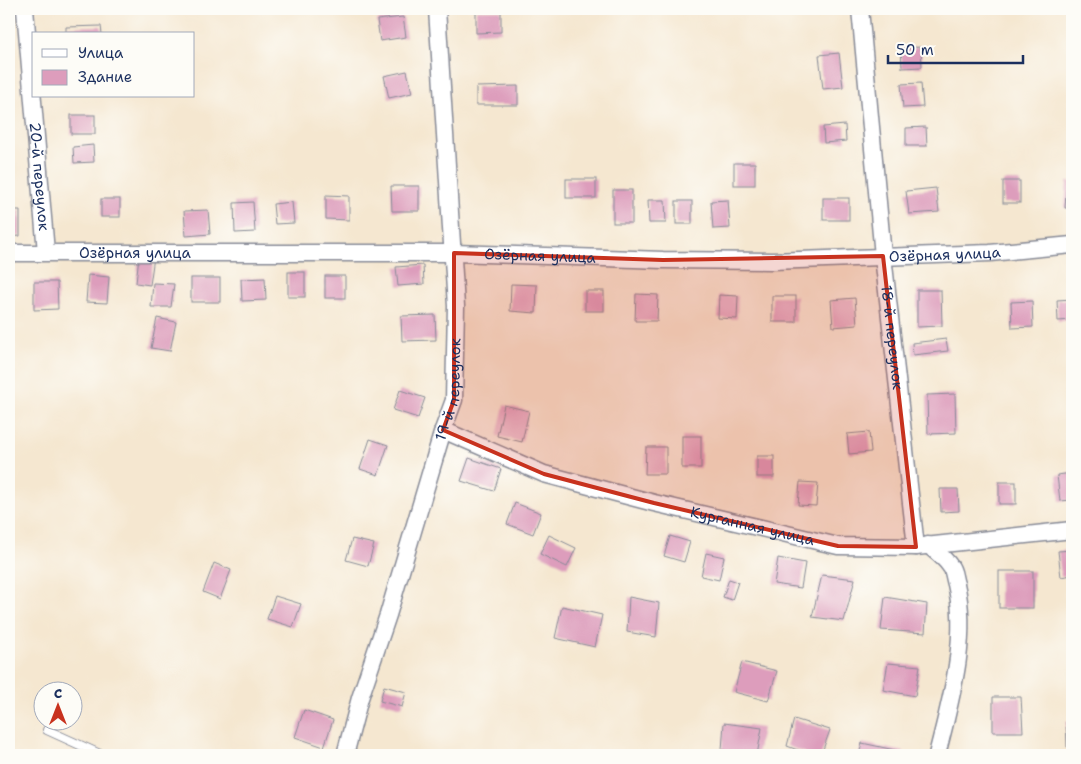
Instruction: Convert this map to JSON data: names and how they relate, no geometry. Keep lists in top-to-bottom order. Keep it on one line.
{"streets":{"street":["20-й переулок","Озёрная улица","18-й переулок","19-й переулок","Курганная улица"]},"crossings":[["20-й переулок","Озёрная улица"],["Озёрная улица","18-й переулок"],["Озёрная улица","19-й переулок"],["18-й переулок","Курганная улица"],["19-й переулок","Курганная улица"]],"legend":["Улица","Здание"],"scale_bar":"50 m","north":"top"}
